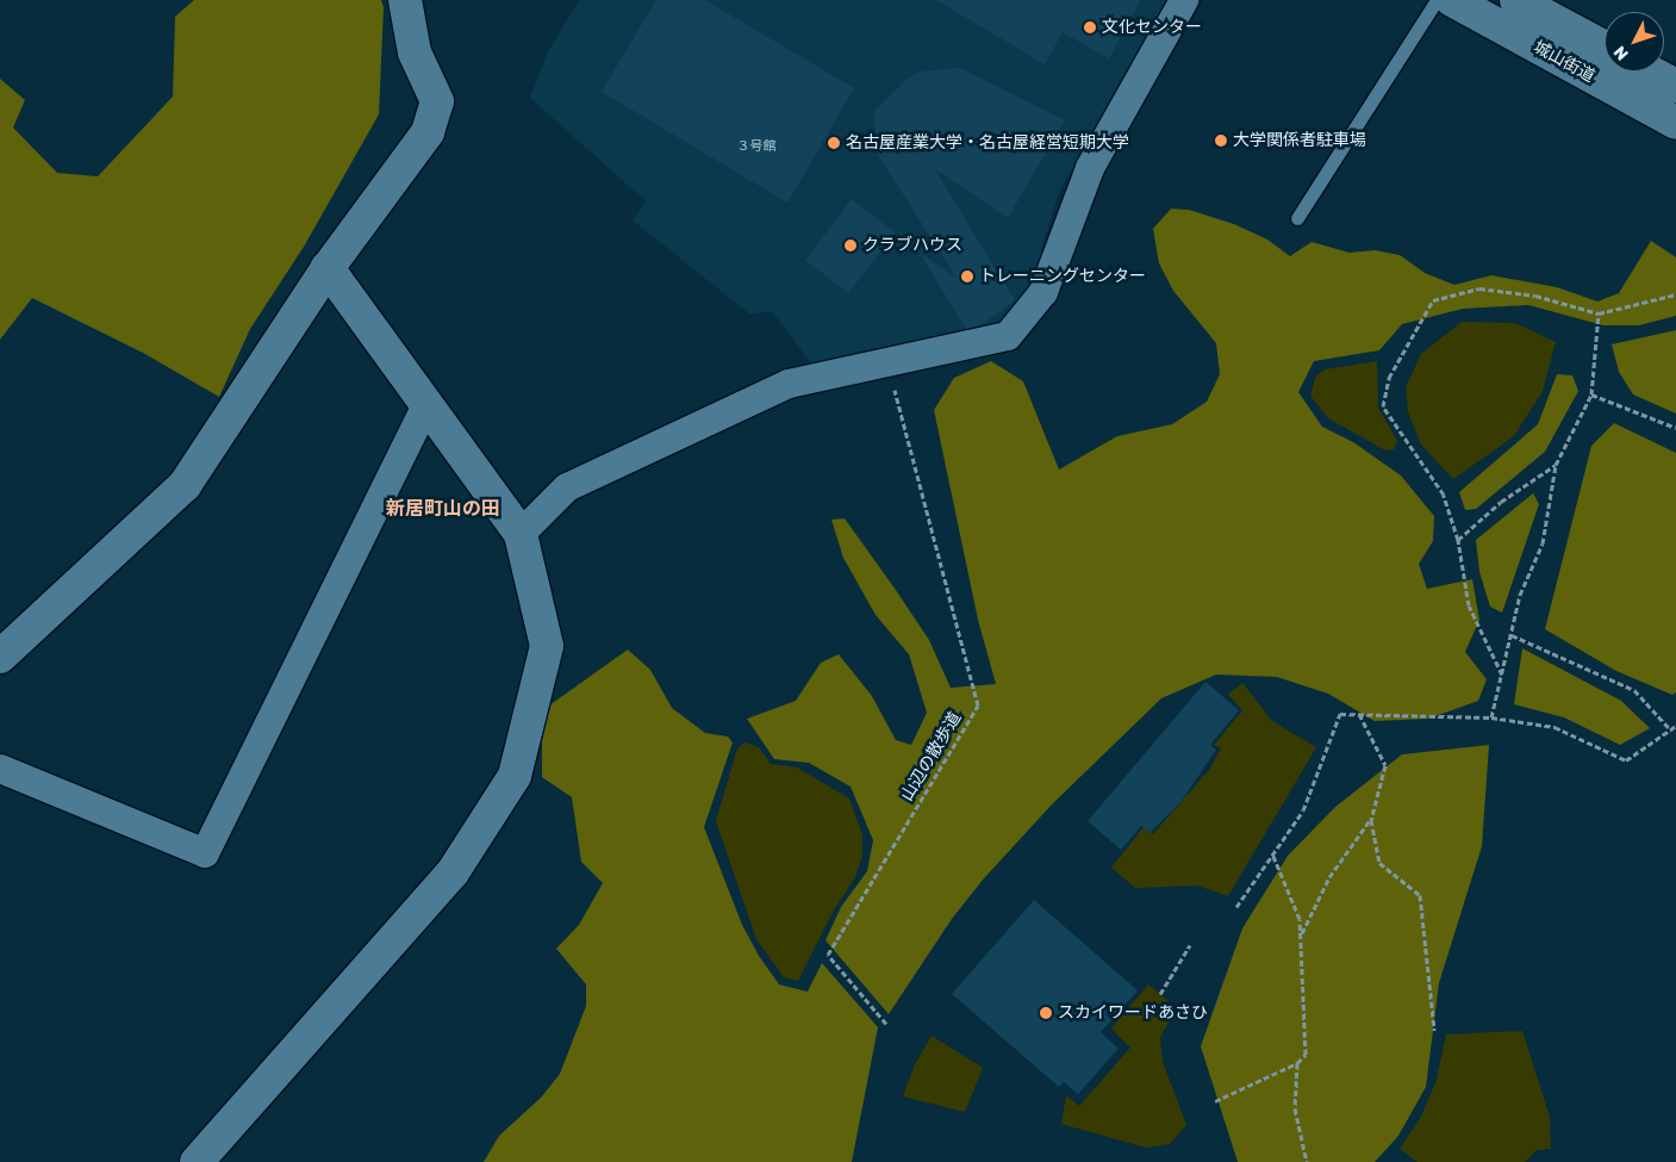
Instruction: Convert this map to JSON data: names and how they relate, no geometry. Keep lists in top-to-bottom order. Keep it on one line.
{"streets":{"street":["城山街道"],"path":["山辺の散歩道"]},"districts":["新居町山の田"],"places":["文化センター","大学関係者駐車場","名古屋産業大学・名古屋経営短期大学","クラブハウス","トレーニングセンター","スカイワードあさひ"],"house_numbers":["３号館"],"north":"bottom left"}
